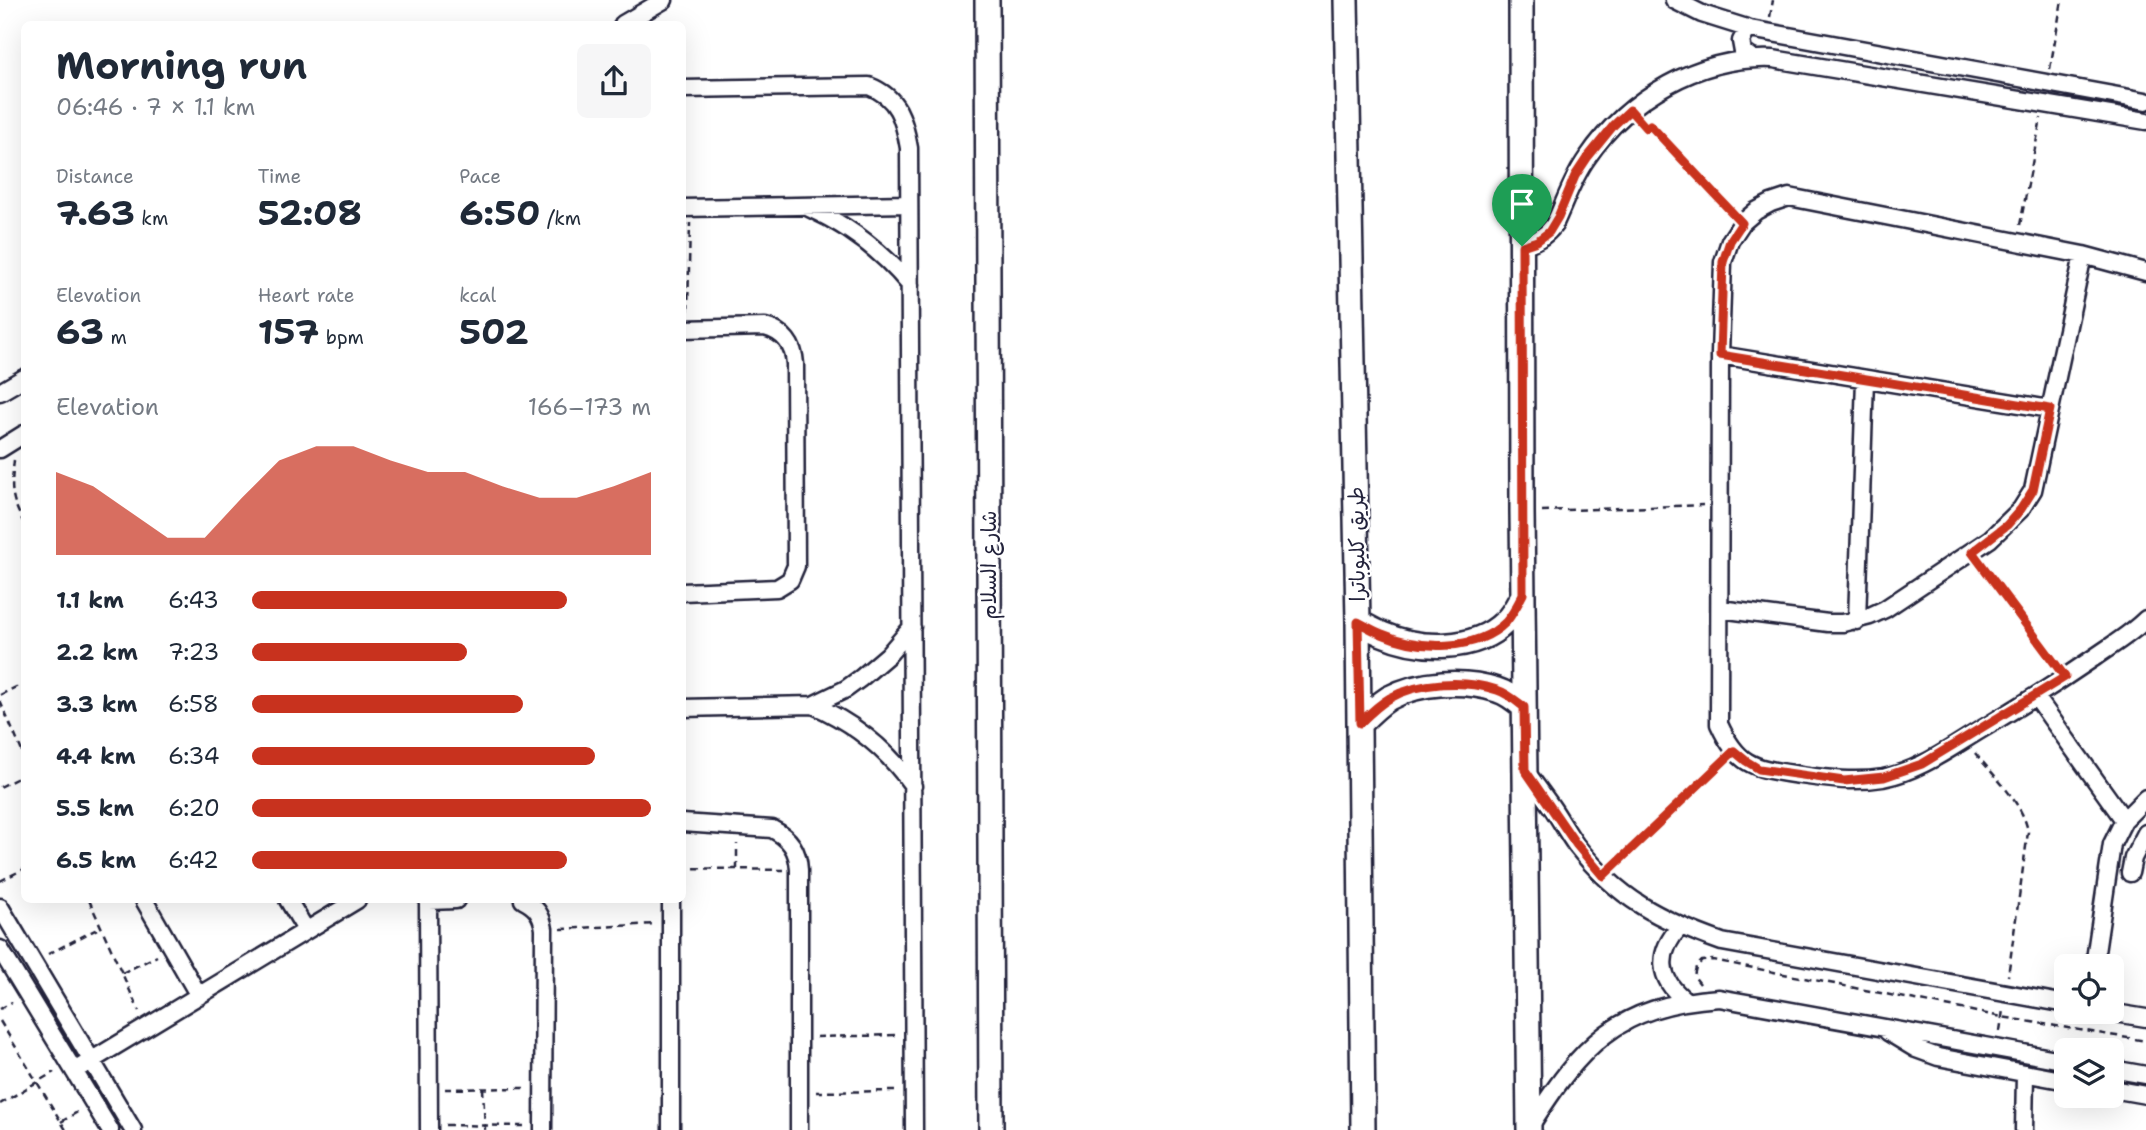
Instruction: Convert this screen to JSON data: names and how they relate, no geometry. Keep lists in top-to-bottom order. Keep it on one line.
{"streets":{"main road":["طريق كليوباترا","شارع السلام"]},"page":{"heading":["Morning run","06:46 · 7 × 1.1 km"],"stats":[["Distance","7.63 km"],["Time","52:08"],["Pace","6:50 /km"],["Elevation","63 m"],["Heart rate","157 bpm"],["kcal","502"]],"chart":["Elevation","166–173 m"],"list":[{"name":"1.1 km","note":"6:43"},{"name":"2.2 km","note":"7:23"},{"name":"3.3 km","note":"6:58"},{"name":"4.4 km","note":"6:34"},{"name":"5.5 km","note":"6:20"},{"name":"6.5 km","note":"6:42"}]}}
